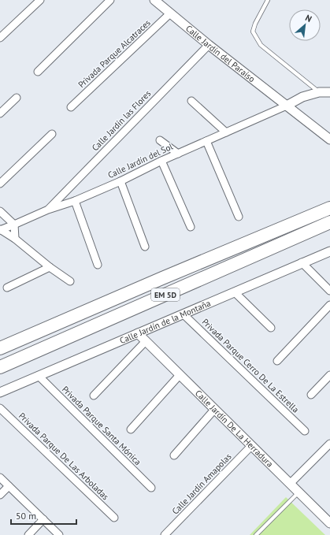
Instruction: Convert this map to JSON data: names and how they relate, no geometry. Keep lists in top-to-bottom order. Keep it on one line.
{"streets":{"highway":["EM 5D"],"street":["Privada Parque Alcatraces","Calle Jardín del Paraíso","Calle Jardín las Flores","Calle Jardín del Sol","Calle Jardín de la Montaña","Privada Parque Cerro De La Estrella","Privada Parque Santa Mónica","Calle Jardín De La Herradura","Privada Parque De Las Arboladas","Calle Jardín Amapolas"]},"crossings":[["Privada Parque Alcatraces","Calle Jardín del Paraíso"],["Calle Jardín del Paraíso","Calle Jardín las Flores"],["Calle Jardín del Paraíso","Calle Jardín del Sol"],["Calle Jardín las Flores","Calle Jardín del Sol"],["Calle Jardín de la Montaña","Privada Parque Cerro De La Estrella"],["Calle Jardín de la Montaña","Privada Parque Santa Mónica"],["Calle Jardín de la Montaña","Calle Jardín De La Herradura"],["Calle Jardín De La Herradura","Calle Jardín Amapolas"]],"scale_bar":"50 m","north":"top right"}
